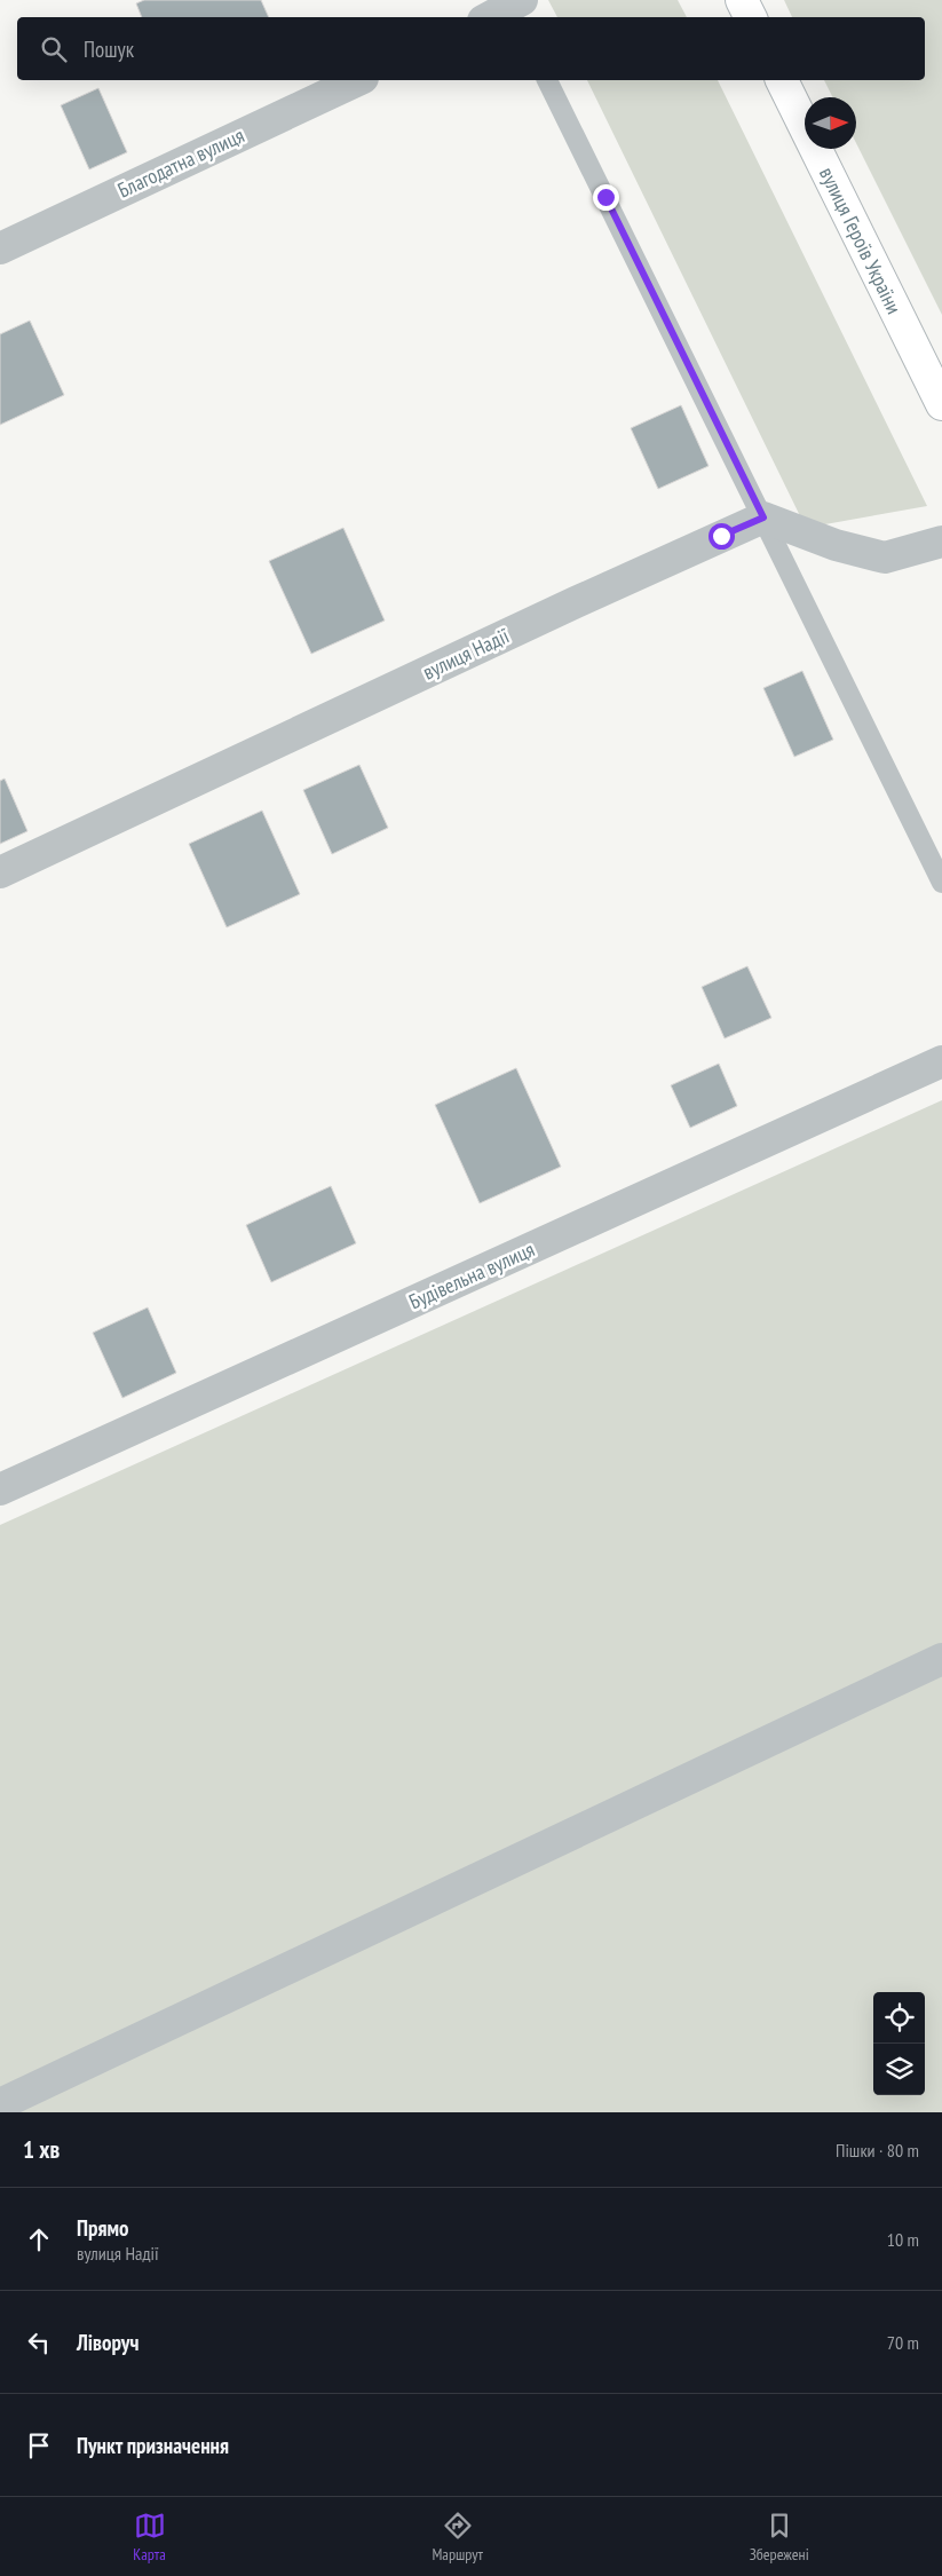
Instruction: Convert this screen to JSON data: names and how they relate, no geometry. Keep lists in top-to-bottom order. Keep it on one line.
{"streets":{"main road":["вулиця Героїв України"],"street":["Благодатна вулиця","вулиця Надії","Будівельна вулиця"]},"north":"right","page":{"search":"Пошук","heading":["1 хв","Пішки · 80 m"],"list":[["Прямо","вулиця Надії","10 m"],["Ліворуч","70 m"],"Пункт призначення"],"nav":["Карта","Маршрут","Збережені"]}}
